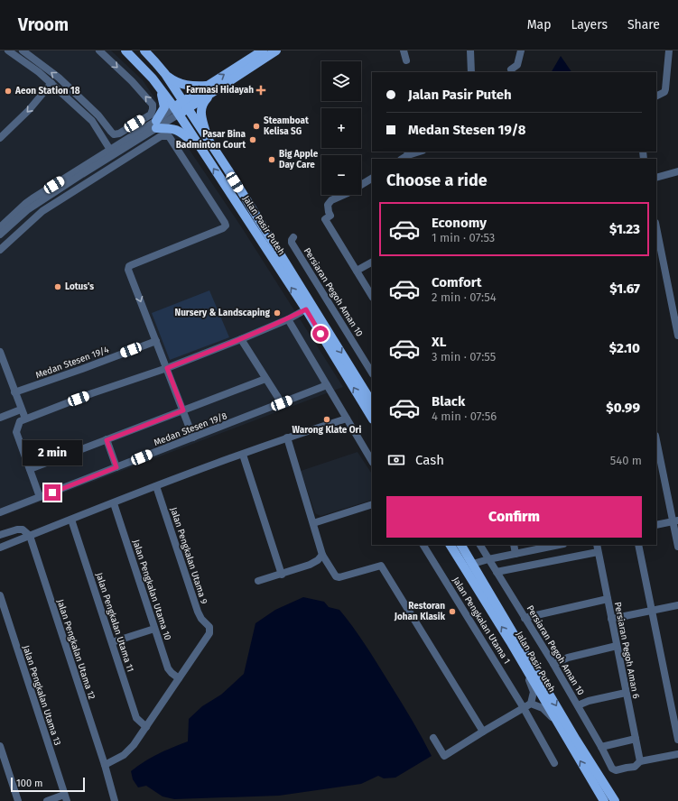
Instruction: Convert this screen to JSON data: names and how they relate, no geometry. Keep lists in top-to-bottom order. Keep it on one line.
{"streets":{"main road":["Jalan Pasir Puteh"],"street":["Persiaran Pegoh Aman 10","Medan Stesen 19/4","Medan Stesen 19/8","Jalan Pengkalan Utama 9","Jalan Pengkalan Utama 10","Jalan Pengkalan Utama 1","Jalan Pengkalan Utama 11","Jalan Pengkalan Utama 12","Persiaran Pegoh Aman 6","Jalan Pengkalan Utama 13"]},"crossings":[["Persiaran Pegoh Aman 10","Persiaran Pegoh Aman 6"],["Jalan Pengkalan Utama 9","Jalan Pengkalan Utama 10"]],"places":{"health":["Farmasi Hidayah"],"other":["Aeon Station 18","Steamboat Kelisa SG","Pasar Bina Badminton Court","Big Apple Day Care","Lotus's","Nursery & Landscaping","Warong Klate Ori","Restoran Johan Klasik"]},"scale_bar":"100 m","page":{"header":"Vroom","nav":["Map","Layers","Share"],"map_buttons":["+","−"],"banner":["Jalan Pasir Puteh","Medan Stesen 19/8"],"heading":"Choose a ride","list":[{"name":"Economy","note":"1 min · 07:53","value":"$1.23"},{"name":"Comfort","note":"2 min · 07:54","value":"$1.67"},{"name":"XL","note":"3 min · 07:55","value":"$2.10"},{"name":"Black","note":"4 min · 07:56","value":"$0.99"}],"bubble":"2 min","pay":["Cash","540 m"],"buttons":"Confirm","scale":"100 m"}}
